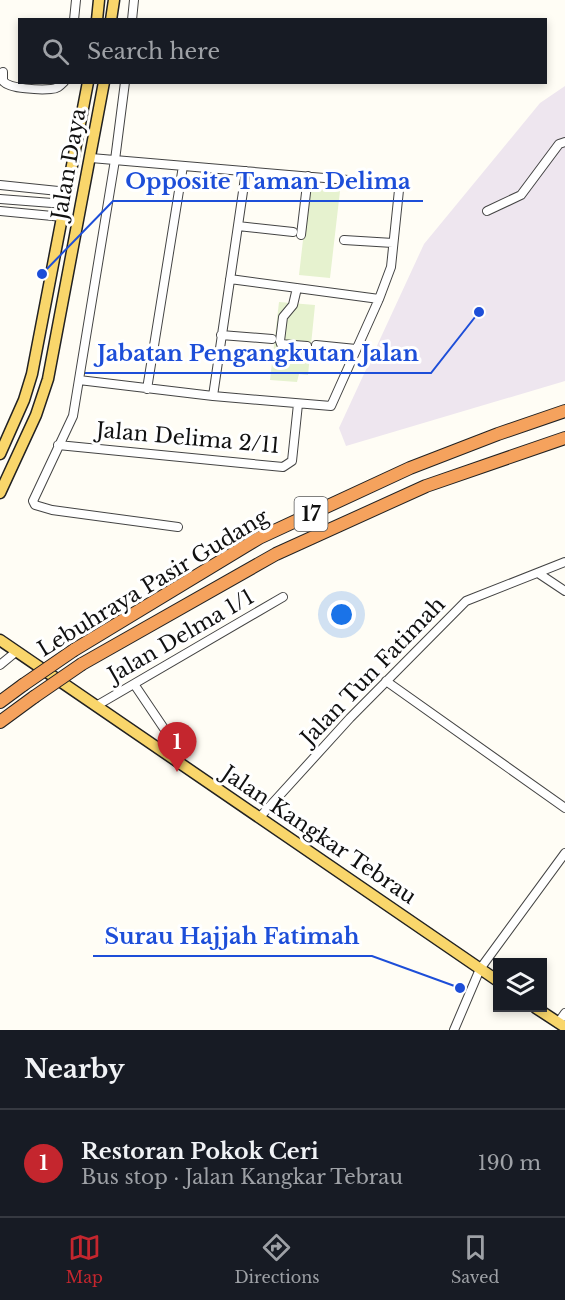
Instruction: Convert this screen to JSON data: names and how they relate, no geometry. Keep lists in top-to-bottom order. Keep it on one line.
{"streets":{"highway":["17","Lebuhraya Pasir Gudang"],"main road":["Jalan Daya","Jalan Kangkar Tebrau"],"street":["Jalan Delima 2/11","Jalan Delma 1/1","Jalan Tun Fatimah"]},"crossings":[["Jalan Delma 1/1","Jalan Kangkar Tebrau"],["Jalan Tun Fatimah","Jalan Kangkar Tebrau"]],"places":["Opposite Taman Delima","Jabatan Pengangkutan Jalan","Surau Hajjah Fatimah"],"page":{"search":"Search here","pins":"1","heading":"Nearby","list":[{"mark":"1","name":"Restoran Pokok Ceri","note":"Bus stop · Jalan Kangkar Tebrau","value":"190 m"}],"nav":["Map","Directions","Saved"]}}
